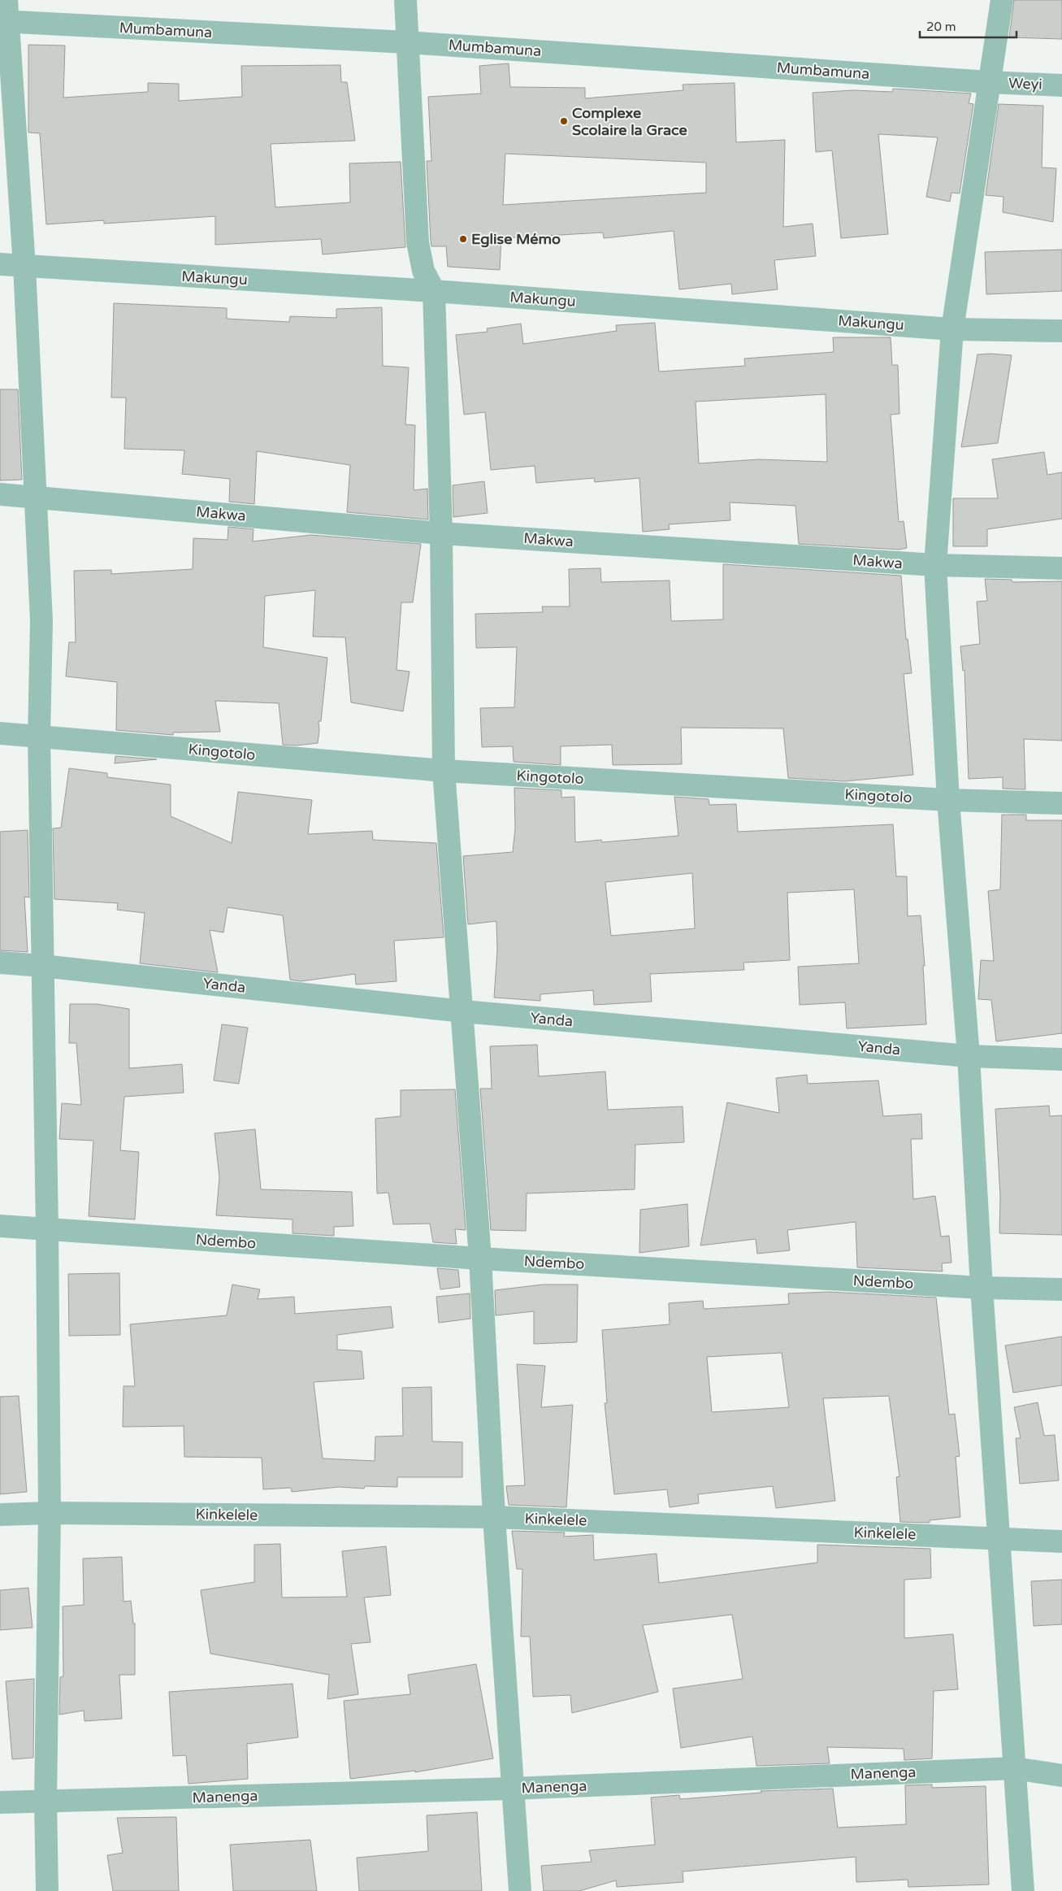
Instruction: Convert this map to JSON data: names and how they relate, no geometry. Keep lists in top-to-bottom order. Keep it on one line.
{"streets":{"street":["Mumbamuna","Weyi","Makungu","Makwa","Kingotolo","Yanda","Ndembo","Kinkelele","Manenga"]},"crossings":[["Mumbamuna","Weyi"]],"places":["Complexe Scolaire la Grace","Eglise Mémo"],"scale_bar":"20 m"}
